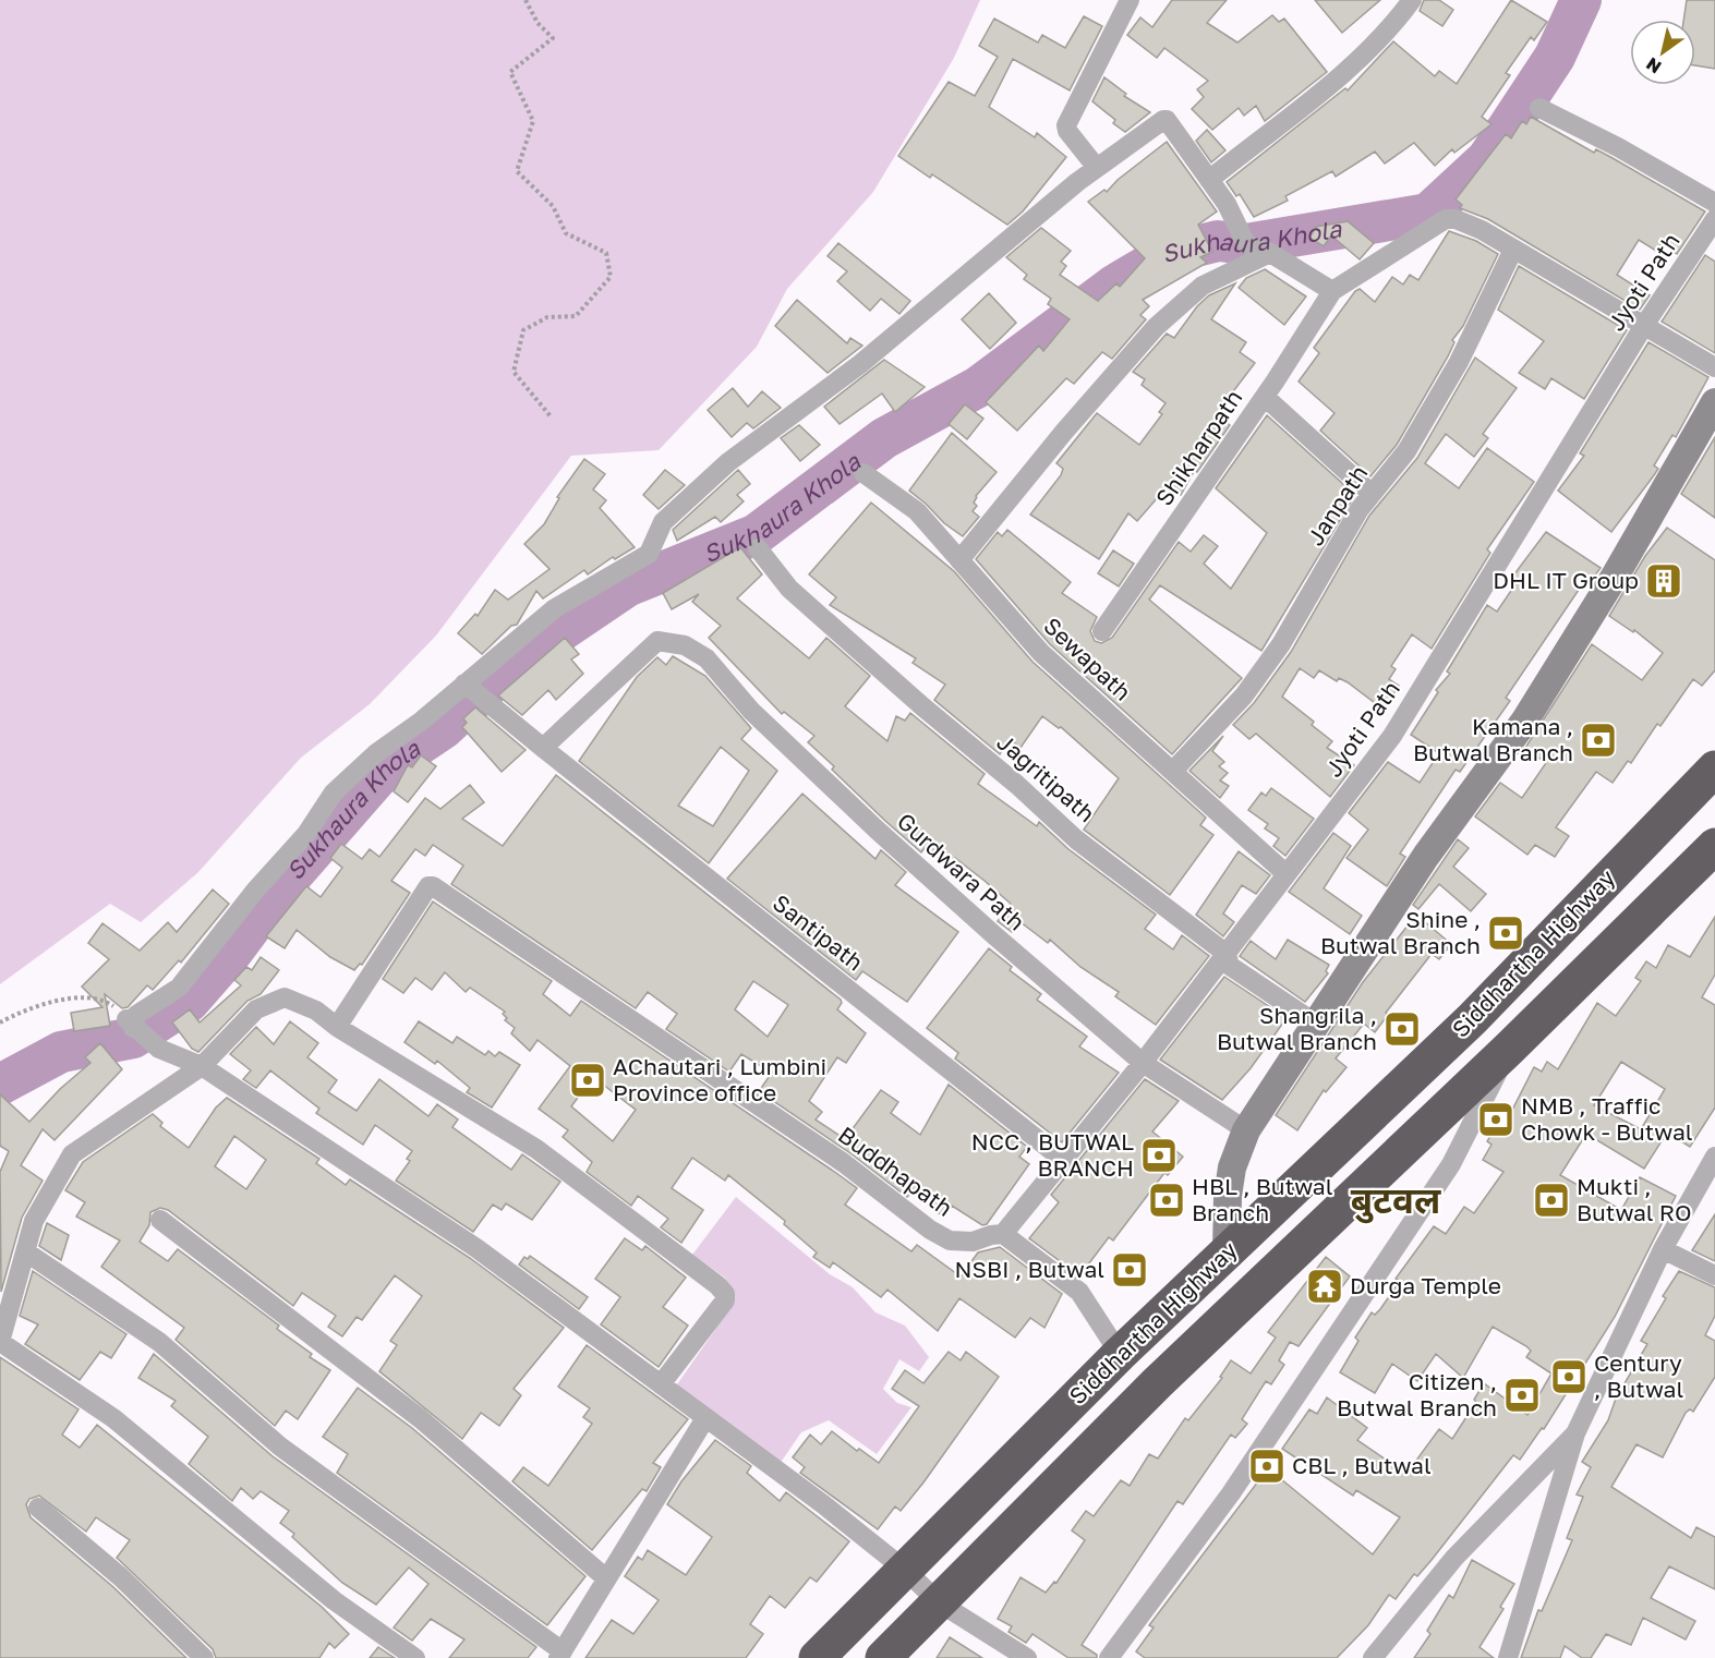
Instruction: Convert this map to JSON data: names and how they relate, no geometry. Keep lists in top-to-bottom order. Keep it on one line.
{"streets":{"highway":["Siddhartha Highway"],"street":["Jyoti Path","Shikharpath","Janpath","Sewapath","Jagritipath","Gurdwara Path","Santipath","Buddhapath"]},"crossings":[["Jyoti Path","Sewapath"],["Jyoti Path","Jagritipath"],["Jyoti Path","Gurdwara Path"],["Jyoti Path","Santipath"],["Jyoti Path","Buddhapath"],["Janpath","Sewapath"],["Gurdwara Path","Santipath"]],"districts":["बुटवल"],"water":["Sukhaura Khola"],"places":{"building":["DHL IT Group"],"bank":["Kamana , Butwal Branch","Shine , Butwal Branch","Shangrila , Butwal Branch","AChautari , Lumbini Province office","NMB , Traffic Chowk - Butwal","NCC , BUTWAL BRANCH","HBL , Butwal Branch","Mukti , Butwal RO","NSBI , Butwal","Century , Butwal","Citizen , Butwal Branch","CBL , Butwal"],"temple":["Durga Temple"]},"north":"bottom left"}
